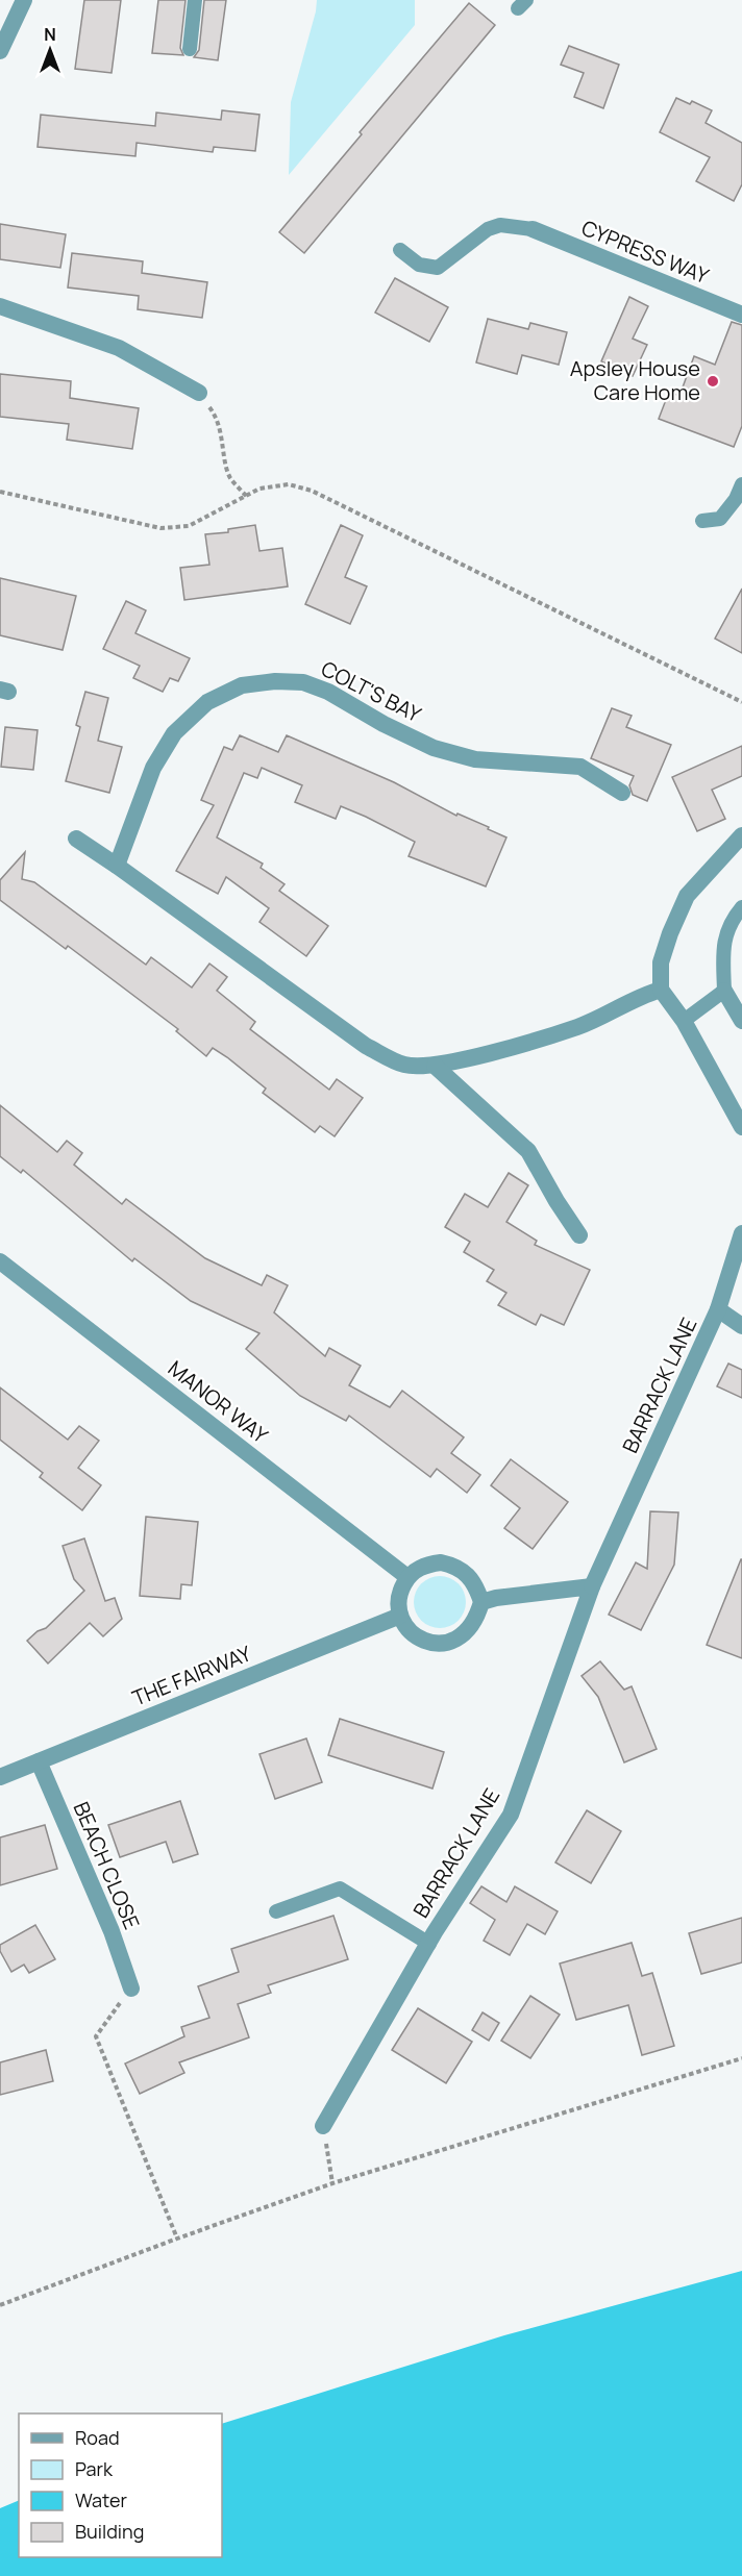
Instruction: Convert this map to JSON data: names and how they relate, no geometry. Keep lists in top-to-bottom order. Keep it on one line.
{"streets":{"street":["CYPRESS WAY","COLT'S BAY","BARRACK LANE","MANOR WAY","THE FAIRWAY","BEACH CLOSE"]},"crossings":[["MANOR WAY","THE FAIRWAY"],["THE FAIRWAY","BEACH CLOSE"]],"places":["Apsley House Care Home"],"legend":["Road","Park","Water","Building"],"north":"top"}
